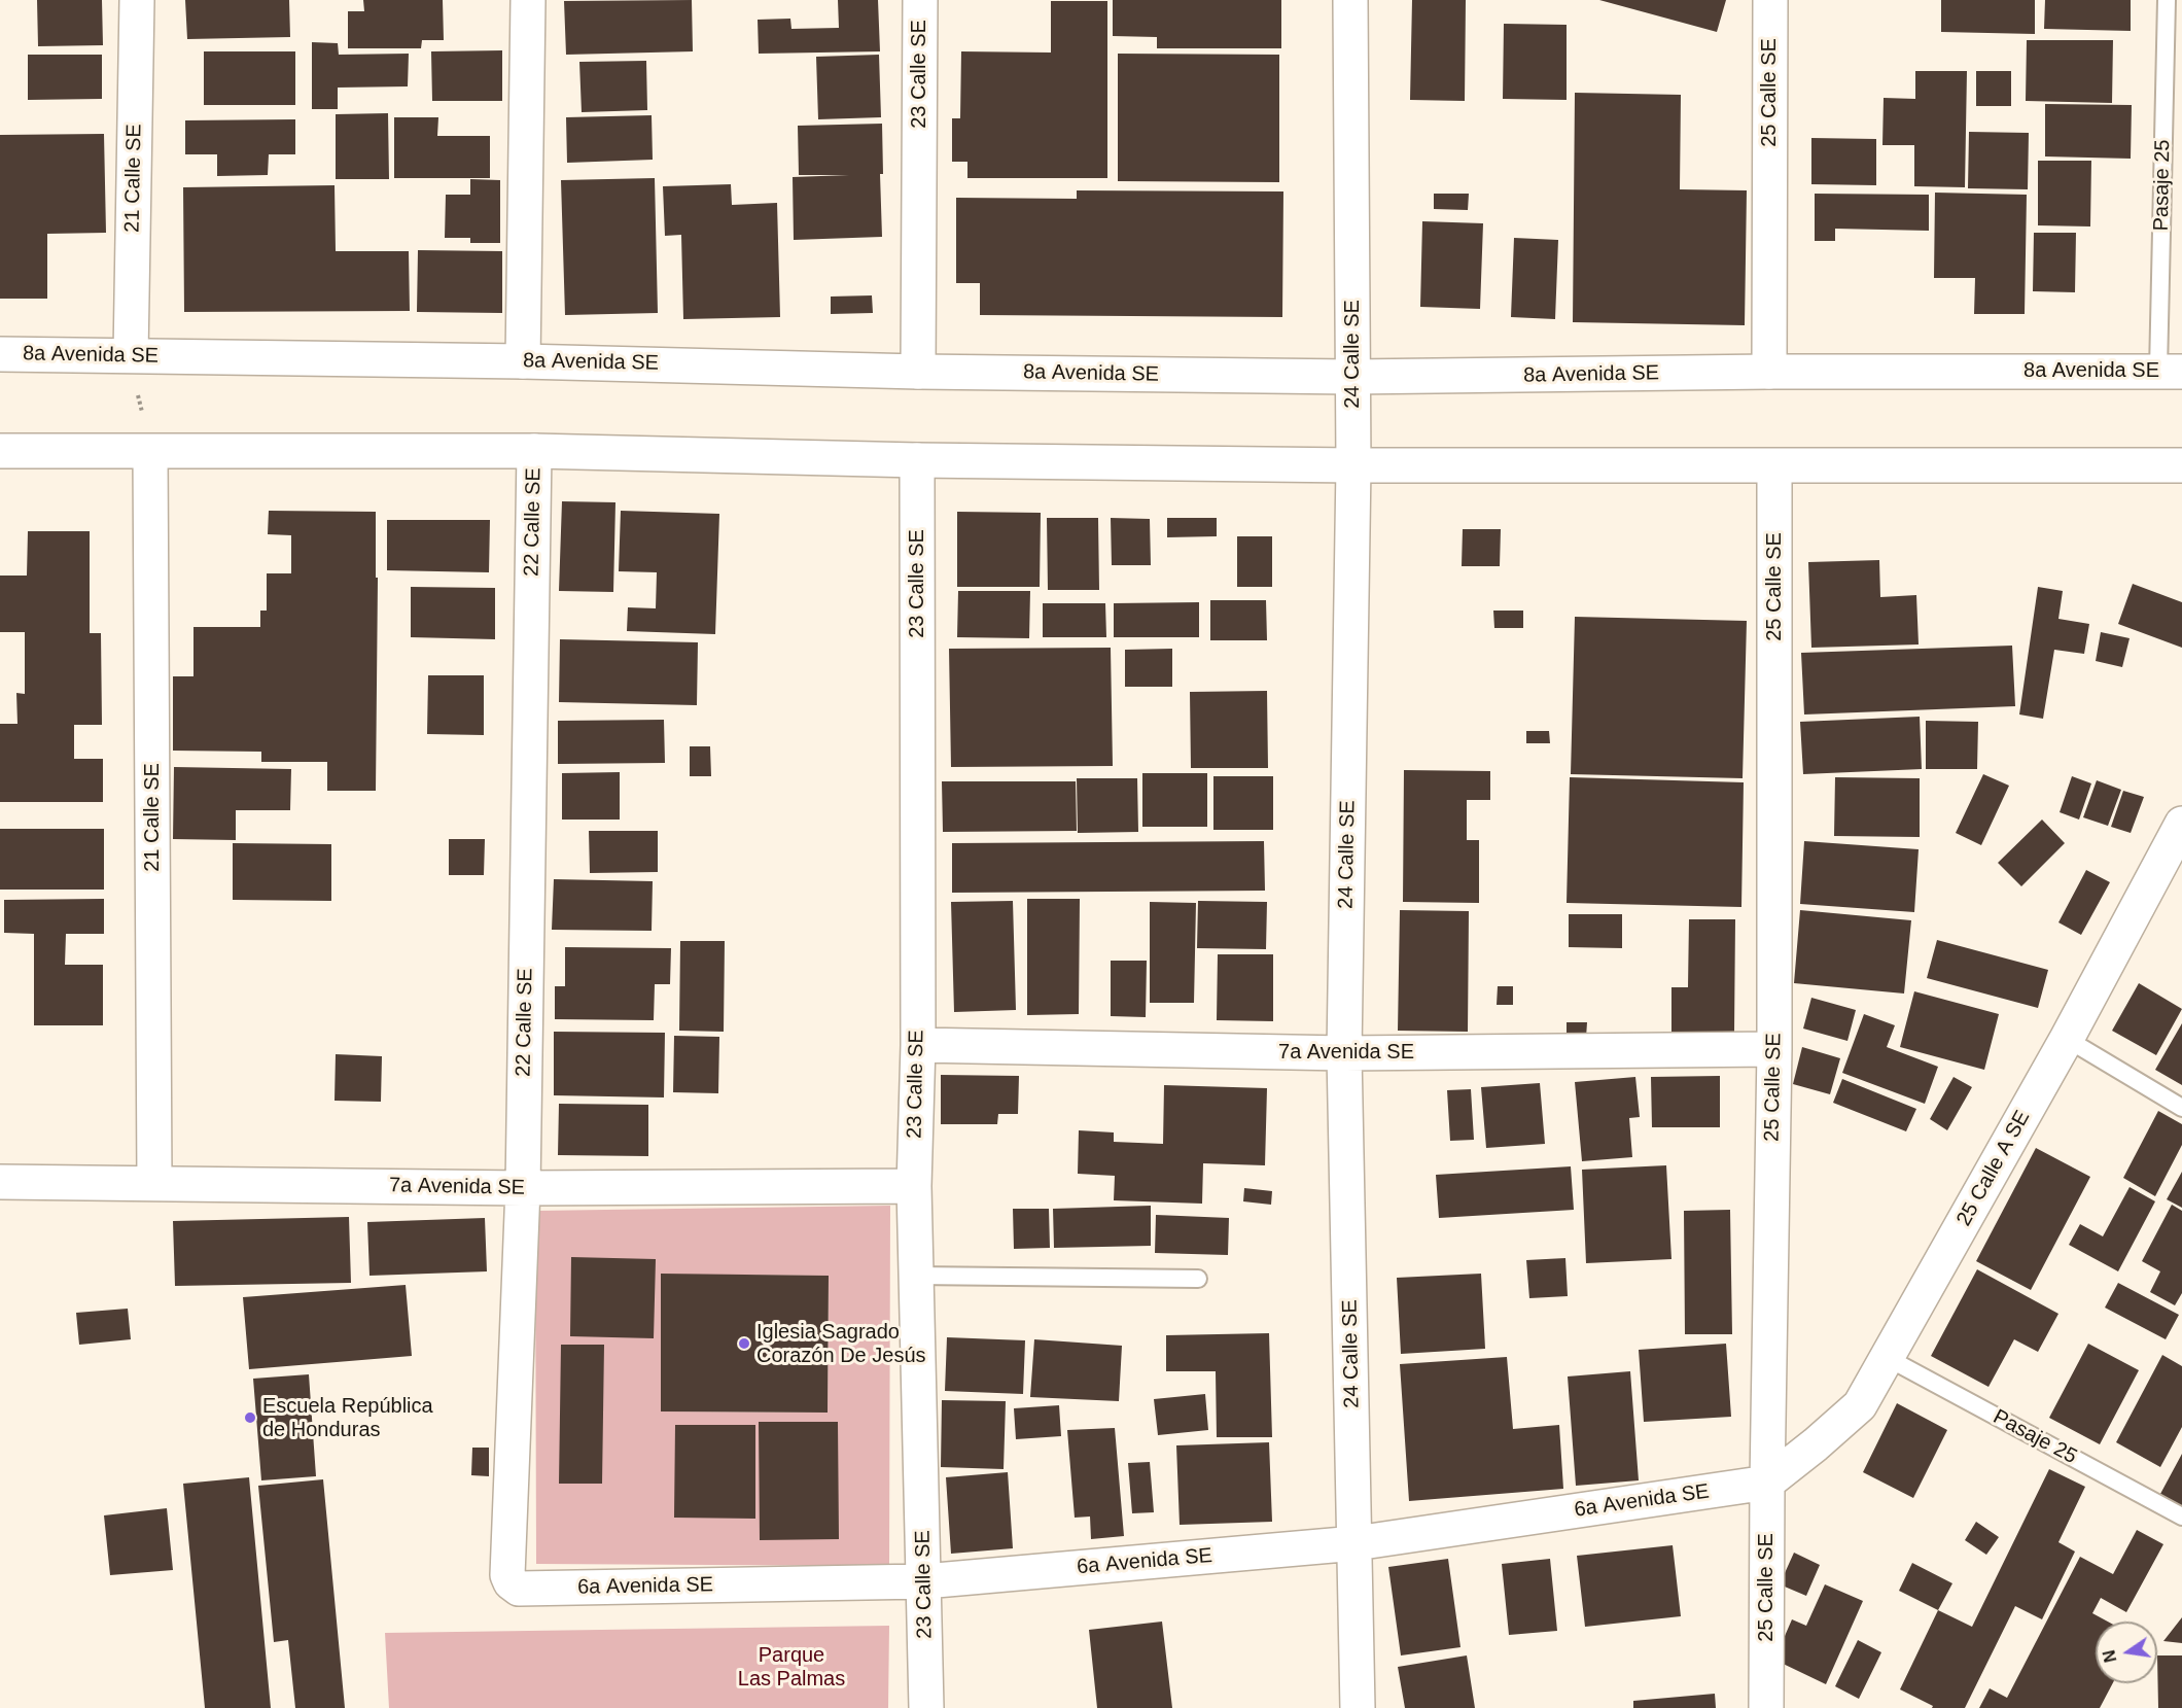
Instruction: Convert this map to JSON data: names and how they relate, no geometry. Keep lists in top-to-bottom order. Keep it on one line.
{"streets":{"street":["23 Calle SE","25 Calle SE","21 Calle SE","24 Calle SE","8a Avenida SE","22 Calle SE","7a Avenida SE","25 Calle A SE","6a Avenida SE"],"lane":["Pasaje 25"]},"crossings":[["23 Calle SE","8a Avenida SE"],["23 Calle SE","7a Avenida SE"],["23 Calle SE","6a Avenida SE"],["25 Calle SE","8a Avenida SE"],["25 Calle SE","7a Avenida SE"],["25 Calle SE","25 Calle A SE"],["25 Calle SE","6a Avenida SE"],["21 Calle SE","8a Avenida SE"],["21 Calle SE","7a Avenida SE"],["Pasaje 25","8a Avenida SE"],["Pasaje 25","25 Calle A SE"],["24 Calle SE","8a Avenida SE"],["24 Calle SE","7a Avenida SE"],["24 Calle SE","6a Avenida SE"],["22 Calle SE","7a Avenida SE"],["22 Calle SE","6a Avenida SE"],["25 Calle A SE","6a Avenida SE"]],"parks":["Parque Las Palmas"],"places":["Iglesia Sagrado Corazón De Jesús","Escuela República de Honduras"],"north":"left"}
